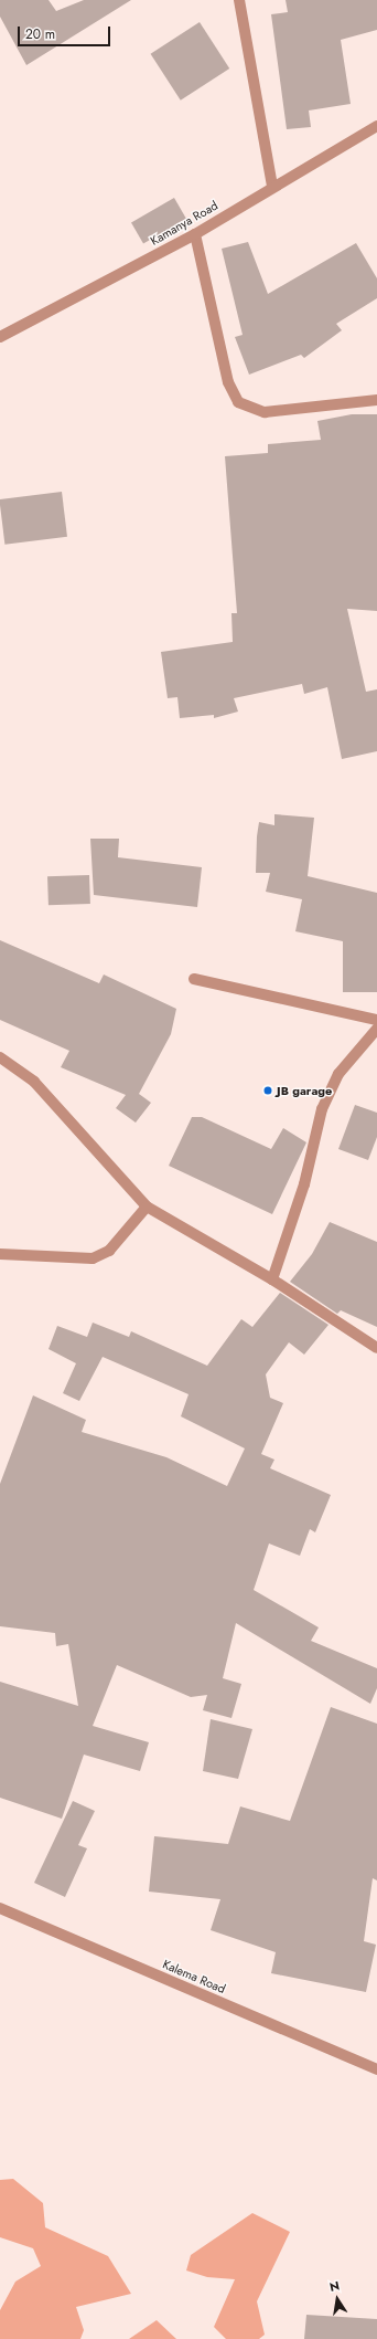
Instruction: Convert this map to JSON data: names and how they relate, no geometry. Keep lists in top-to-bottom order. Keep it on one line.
{"streets":{"street":["Kamanya Road","Kalema Road"]},"places":["JB garage"],"scale_bar":"20 m","north":"top"}
